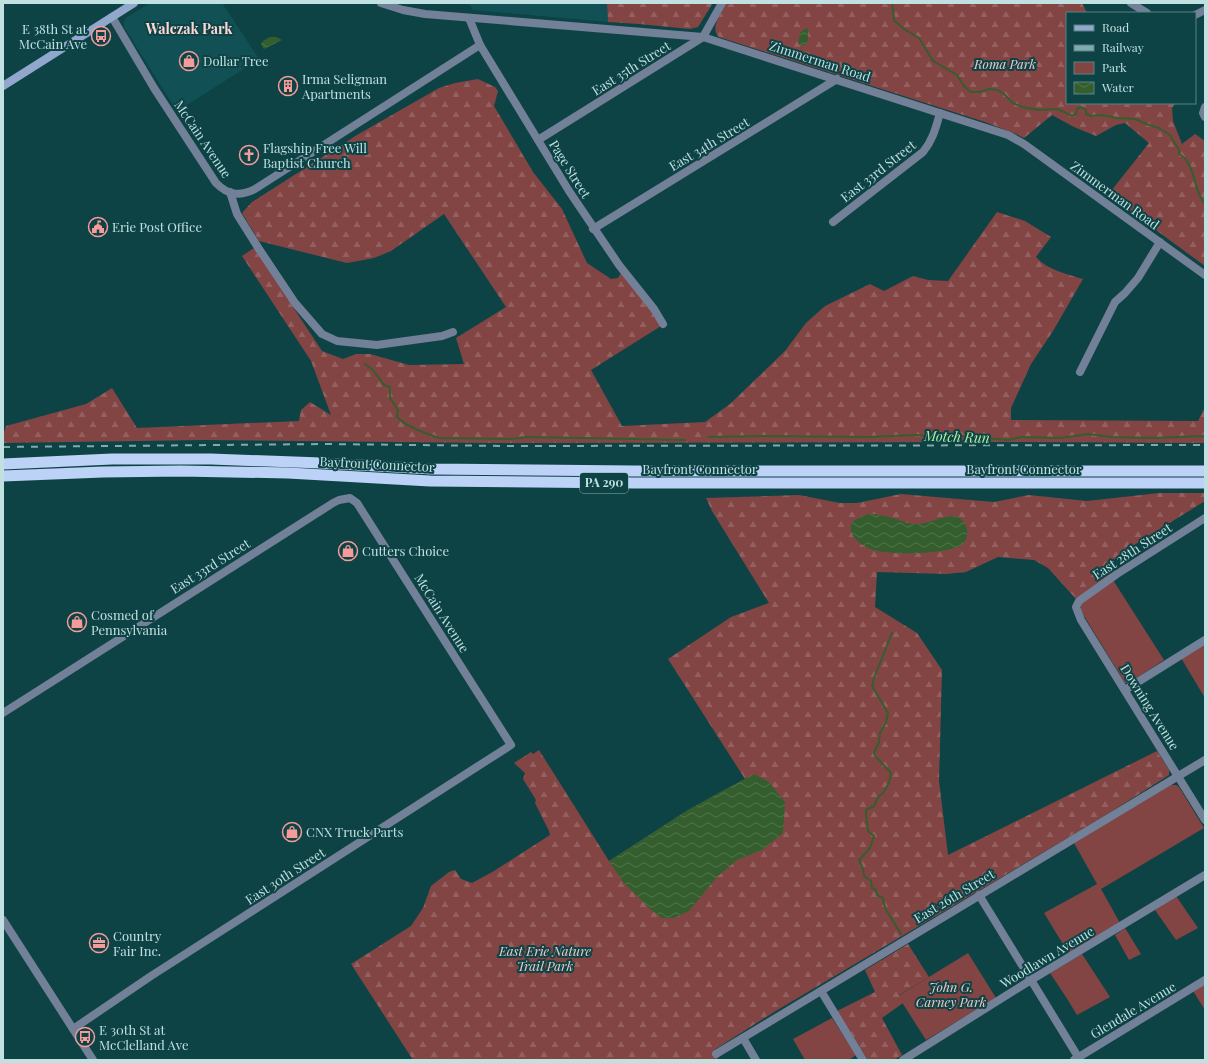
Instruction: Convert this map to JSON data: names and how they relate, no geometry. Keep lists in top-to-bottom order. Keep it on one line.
{"streets":{"highway":["Bayfront Connector","PA 290"],"street":["Zimmerman Road","East 35th Street","McCain Avenue","East 34th Street","Page Street","East 33rd Street","East 28th Street","Downing Avenue","East 30th Street","East 26th Street","Woodlawn Avenue","Glendale Avenue"]},"crossings":[["Zimmerman Road","East 35th Street"],["Zimmerman Road","East 34th Street"],["Zimmerman Road","Page Street"],["Zimmerman Road","East 33rd Street"],["East 35th Street","Page Street"],["McCain Avenue","East 33rd Street"],["McCain Avenue","East 30th Street"],["East 34th Street","Page Street"],["East 28th Street","Downing Avenue"],["Downing Avenue","East 26th Street"]],"districts":["Walczak Park"],"water":["Motch Run"],"parks":["Roma Park","East Erie Nature Trail Park","John G. Carney Park"],"places":{"bus stop":["E 38th St at McCain Ave","E 30th St at McClelland Ave"],"shop":["Dollar Tree","Cutters Choice","Cosmed of Pennsylvania","CNX Truck Parts"],"building":["Irma Seligman Apartments"],"church":["Flagship Free Will Baptist Church"],"public building":["Erie Post Office"],"office":["Country Fair Inc."]},"legend":["Road","Railway","Park","Water"]}
